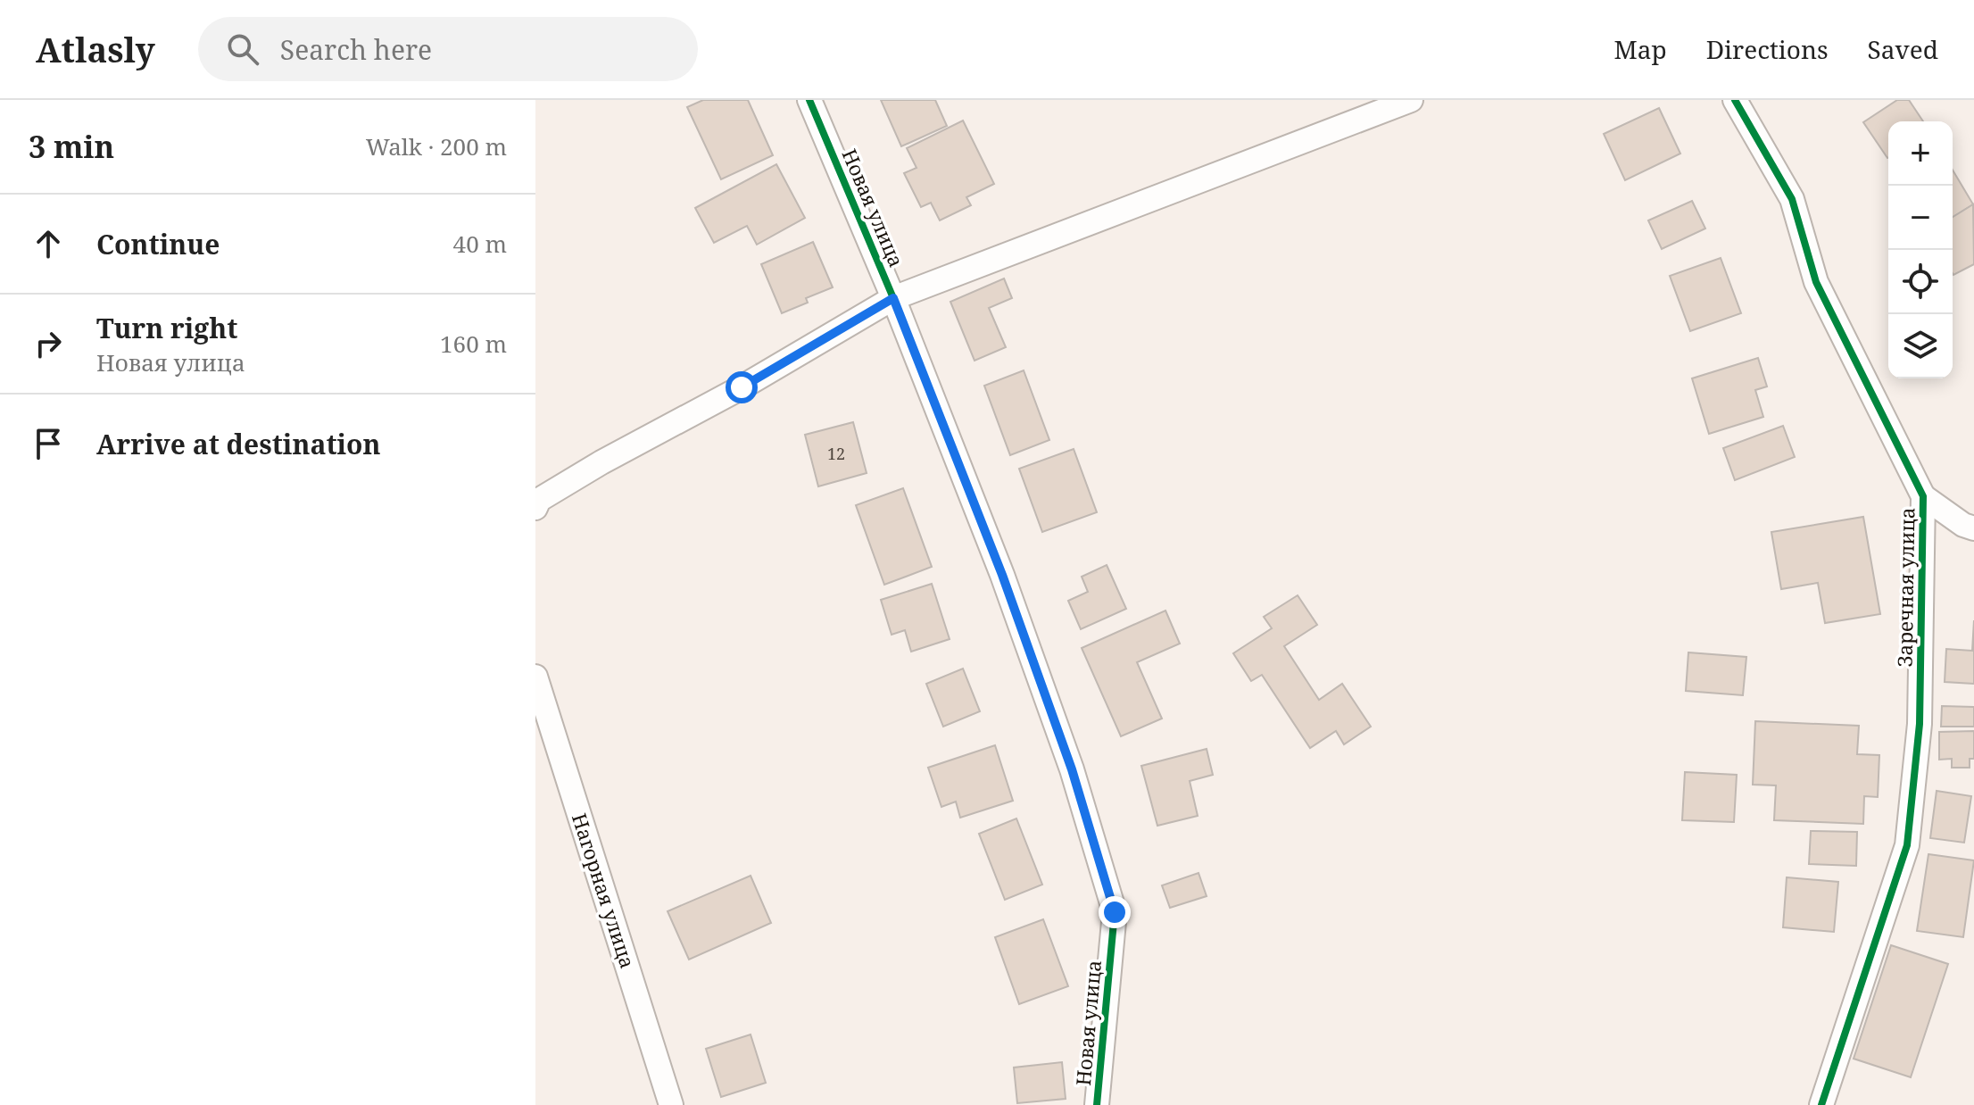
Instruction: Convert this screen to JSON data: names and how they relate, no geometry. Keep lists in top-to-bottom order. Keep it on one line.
{"streets":{"street":["Новая улица","Заречная улица","Нагорная улица"]},"house_numbers":["12"],"page":{"header":"Atlasly","search":"Search here","nav":["Map","Directions","Saved"],"heading":["3 min","Walk · 200 m"],"map_buttons":["+","−"],"list":[["Continue","40 m"],["Turn right","Новая улица","160 m"],"Arrive at destination"]}}
